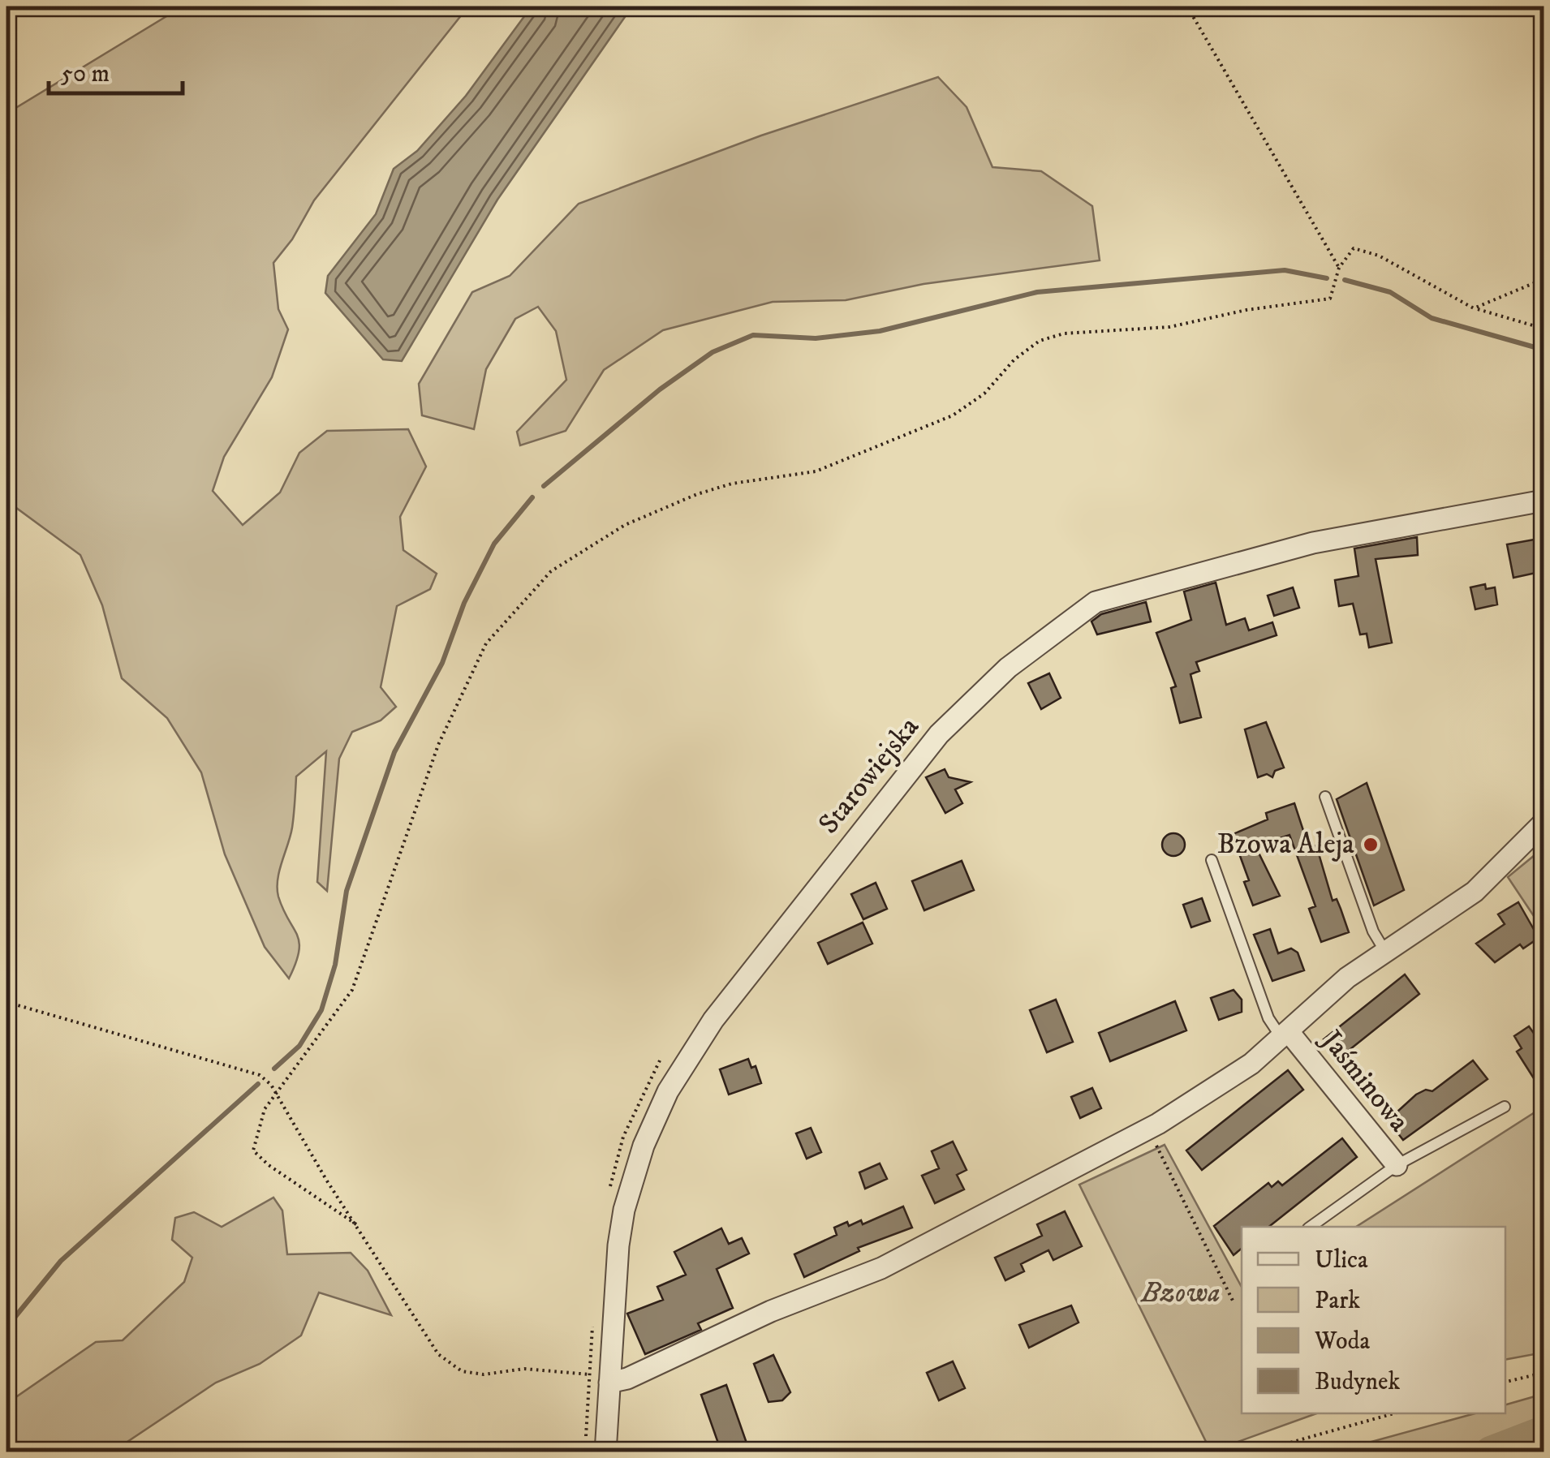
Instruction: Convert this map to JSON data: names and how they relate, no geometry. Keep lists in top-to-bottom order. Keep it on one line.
{"streets":{"street":["Starowiejska","Jaśminowa"]},"parks":["Bzowa"],"places":["Bzowa Aleja"],"legend":["Ulica","Park","Woda","Budynek"],"scale_bar":"50 m"}
